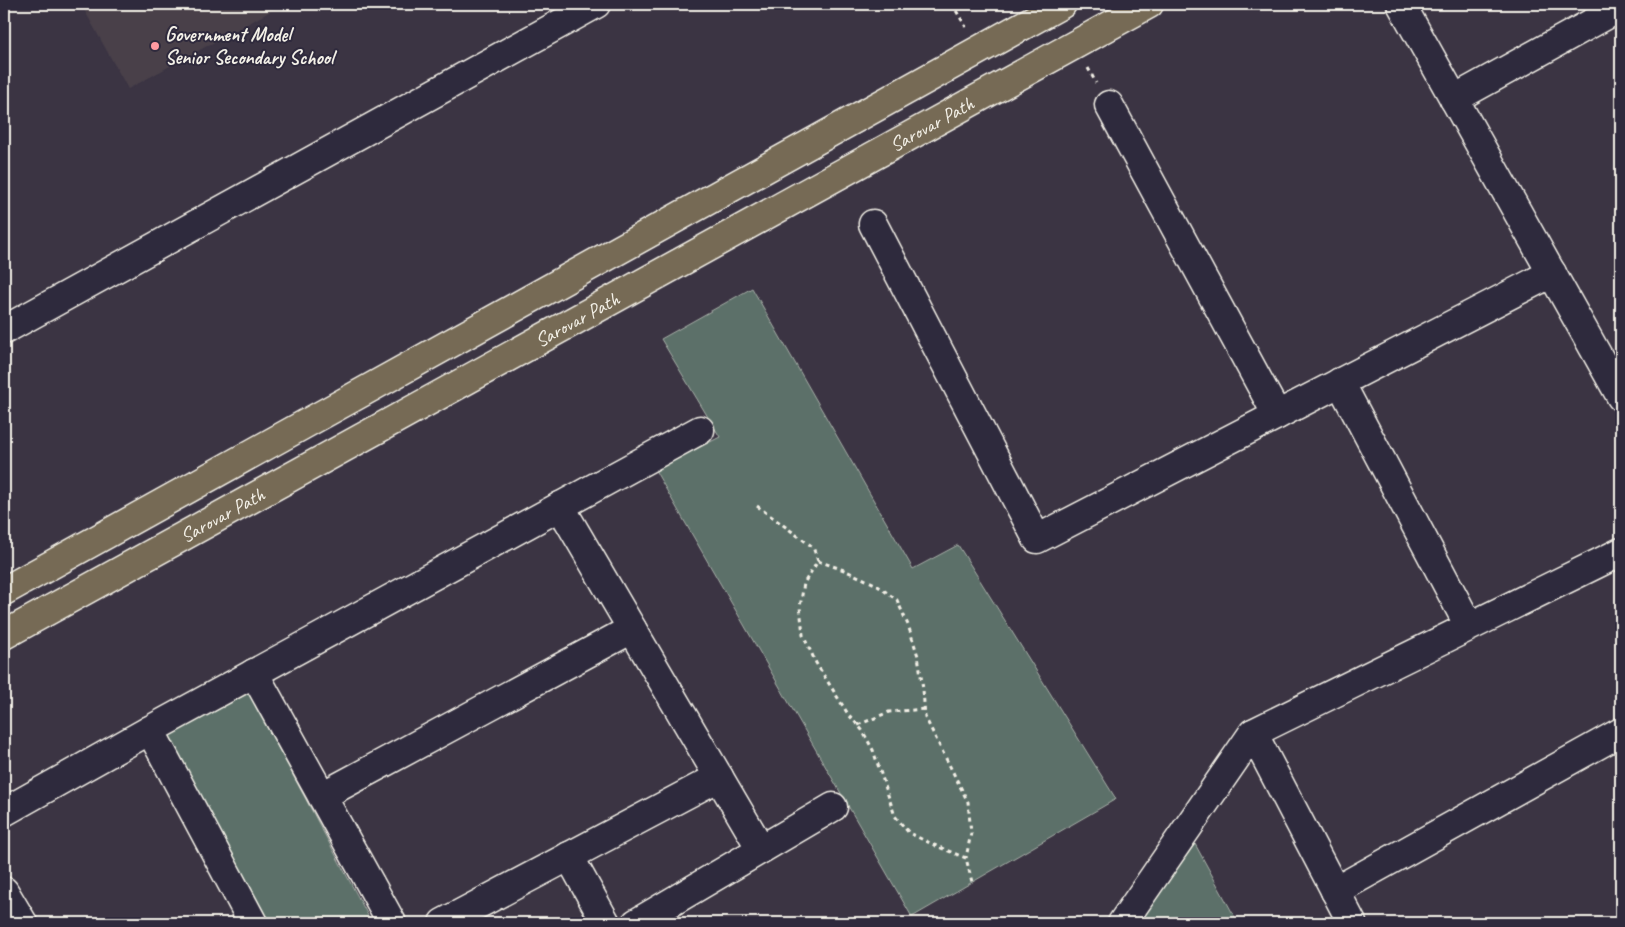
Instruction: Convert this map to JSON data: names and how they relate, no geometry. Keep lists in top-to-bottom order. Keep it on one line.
{"streets":{"main road":["Sarovar Path"]},"places":["Government Model Senior Secondary School"]}
